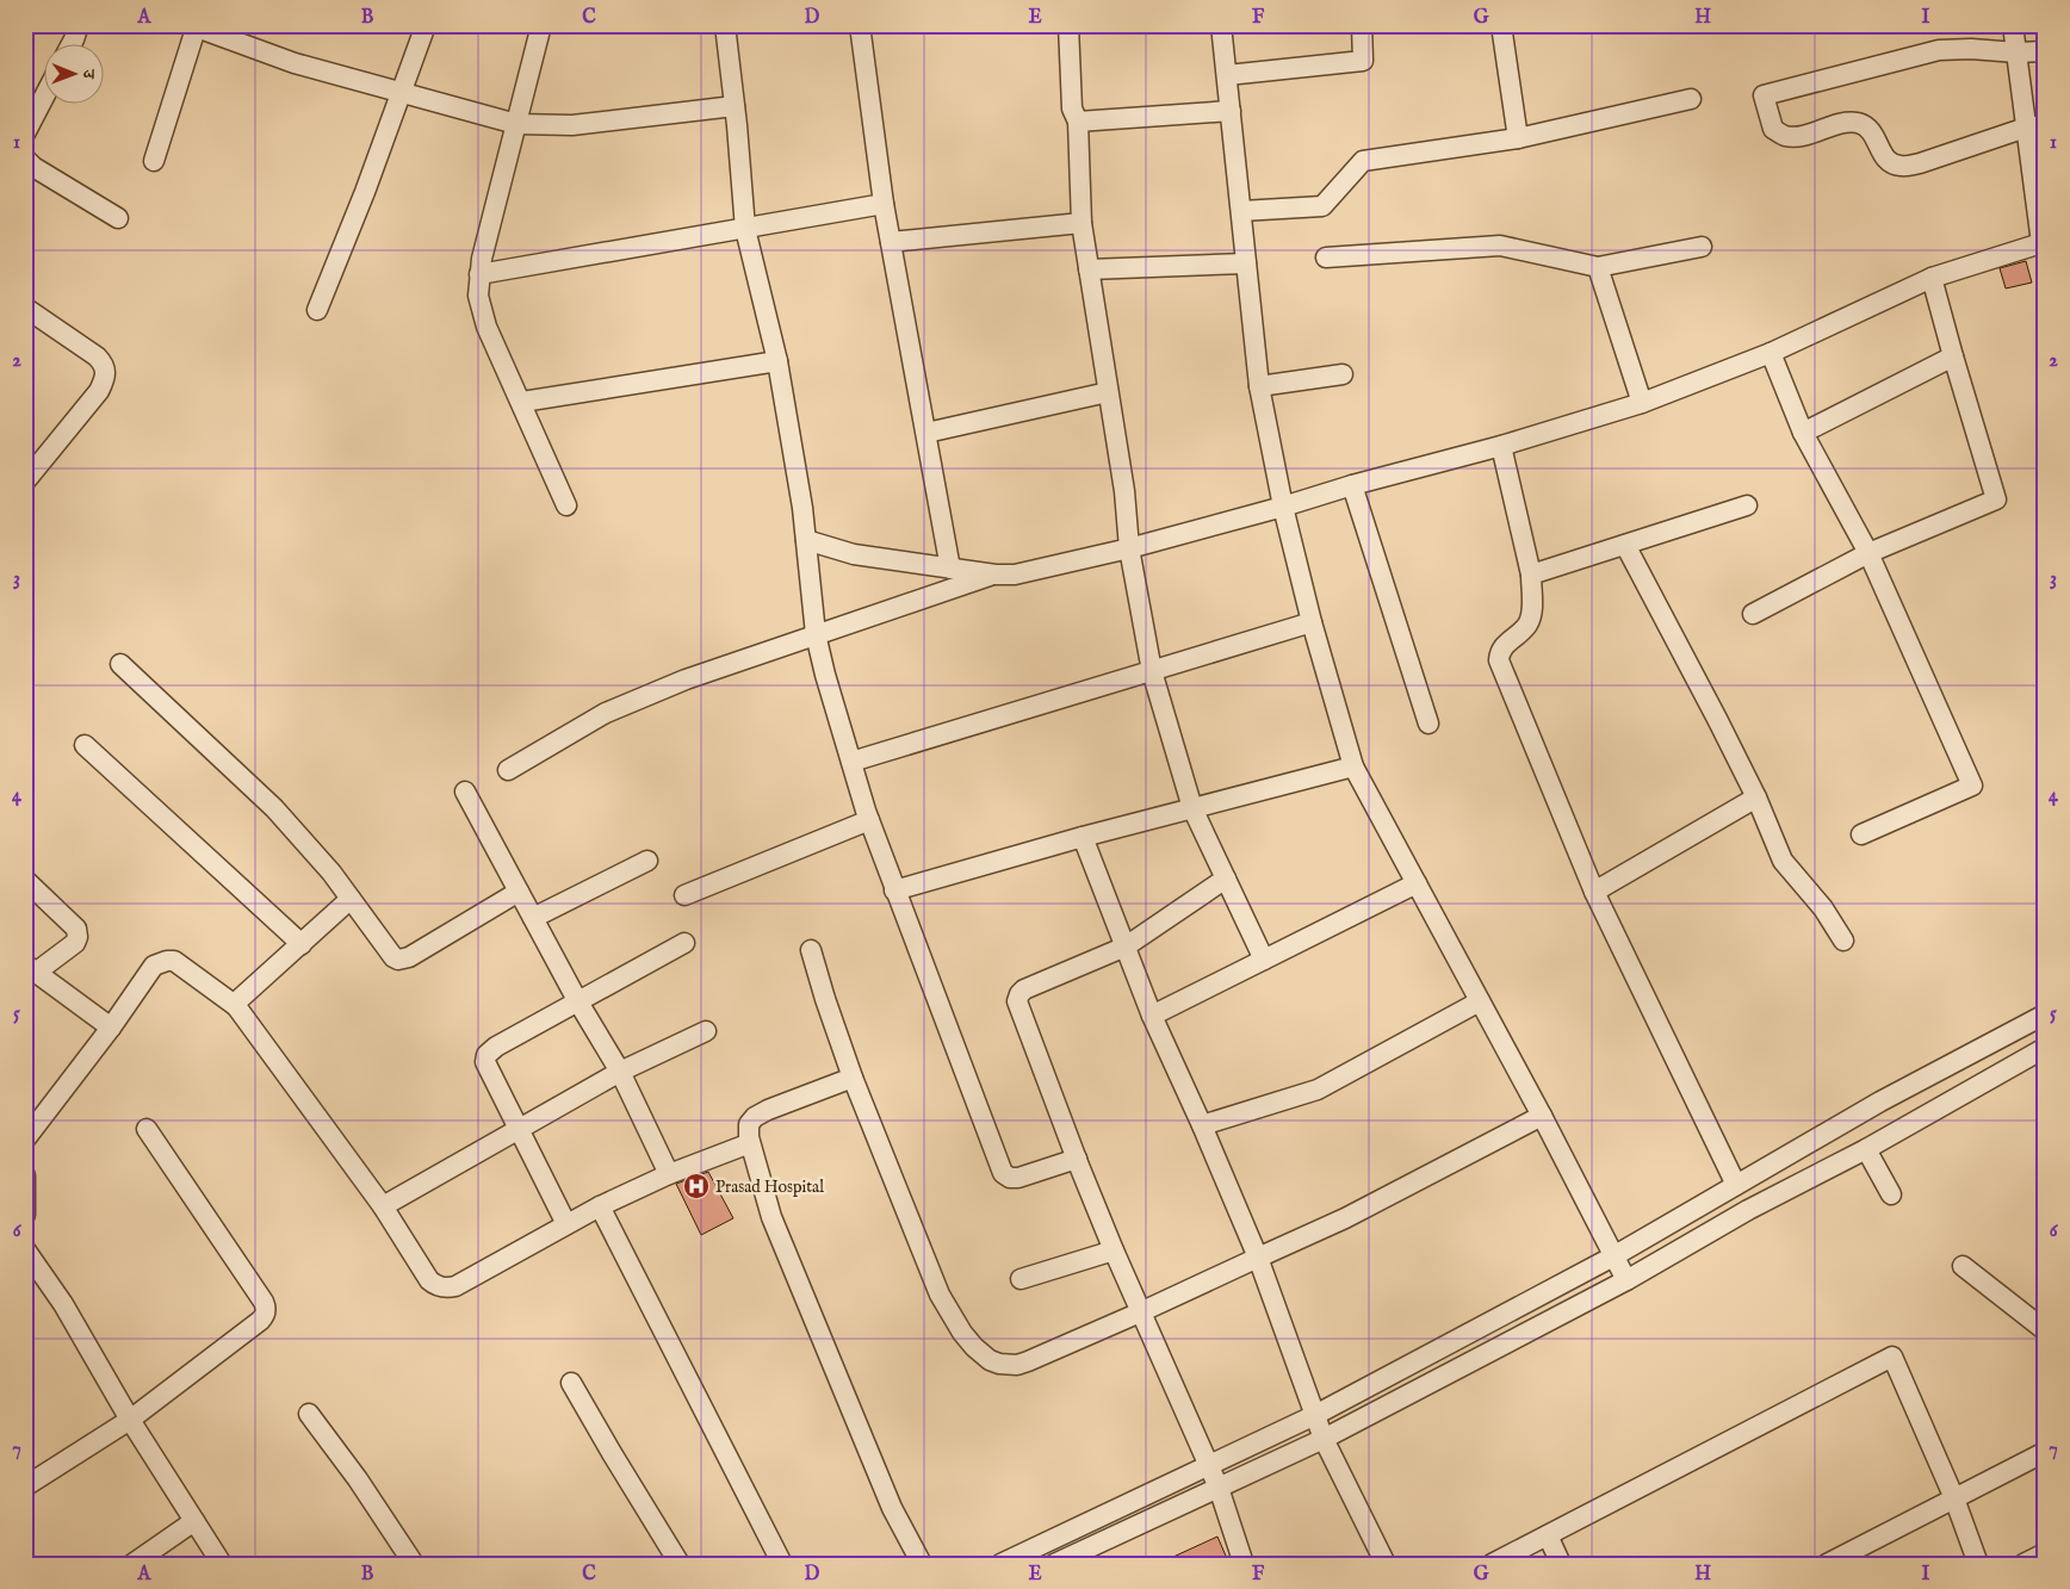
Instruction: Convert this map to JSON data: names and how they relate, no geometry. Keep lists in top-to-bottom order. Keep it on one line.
{"places":{"hospital":["Prasad Hospital"]},"north":"right","grid":{"columns":["A","B","C","D","E","F","G","H","I"],"rows":["1","2","3","4","5","6","7"]}}
